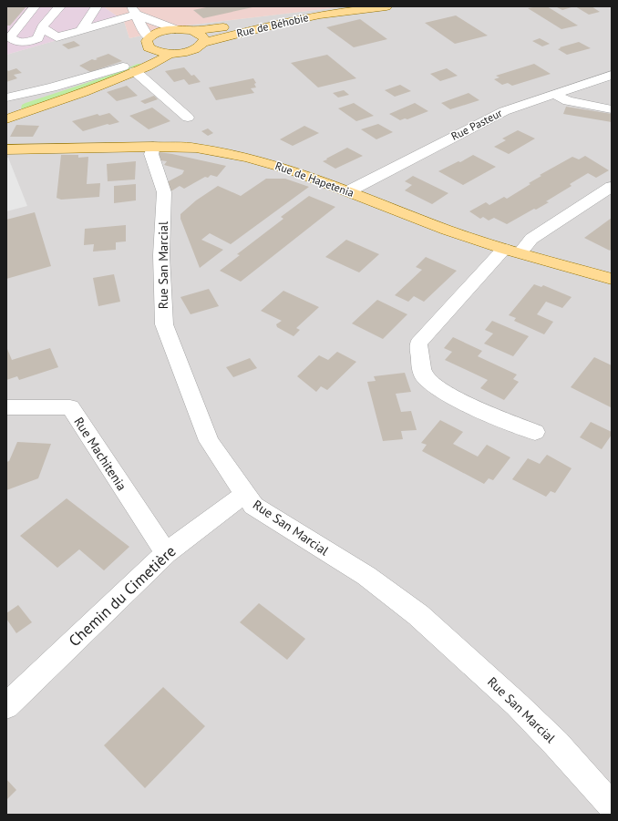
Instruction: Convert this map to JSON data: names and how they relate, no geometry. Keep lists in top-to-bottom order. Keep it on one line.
{"streets":{"main road":["Rue de Béhobie","Rue de Hapetenia"],"street":["Rue Pasteur","Rue San Marcial","Rue Machitenia","Chemin du Cimetière"]},"crossings":[["Rue Pasteur","Rue de Hapetenia"],["Rue de Hapetenia","Rue San Marcial"],["Rue San Marcial","Chemin du Cimetière"],["Rue Machitenia","Chemin du Cimetière"]]}
